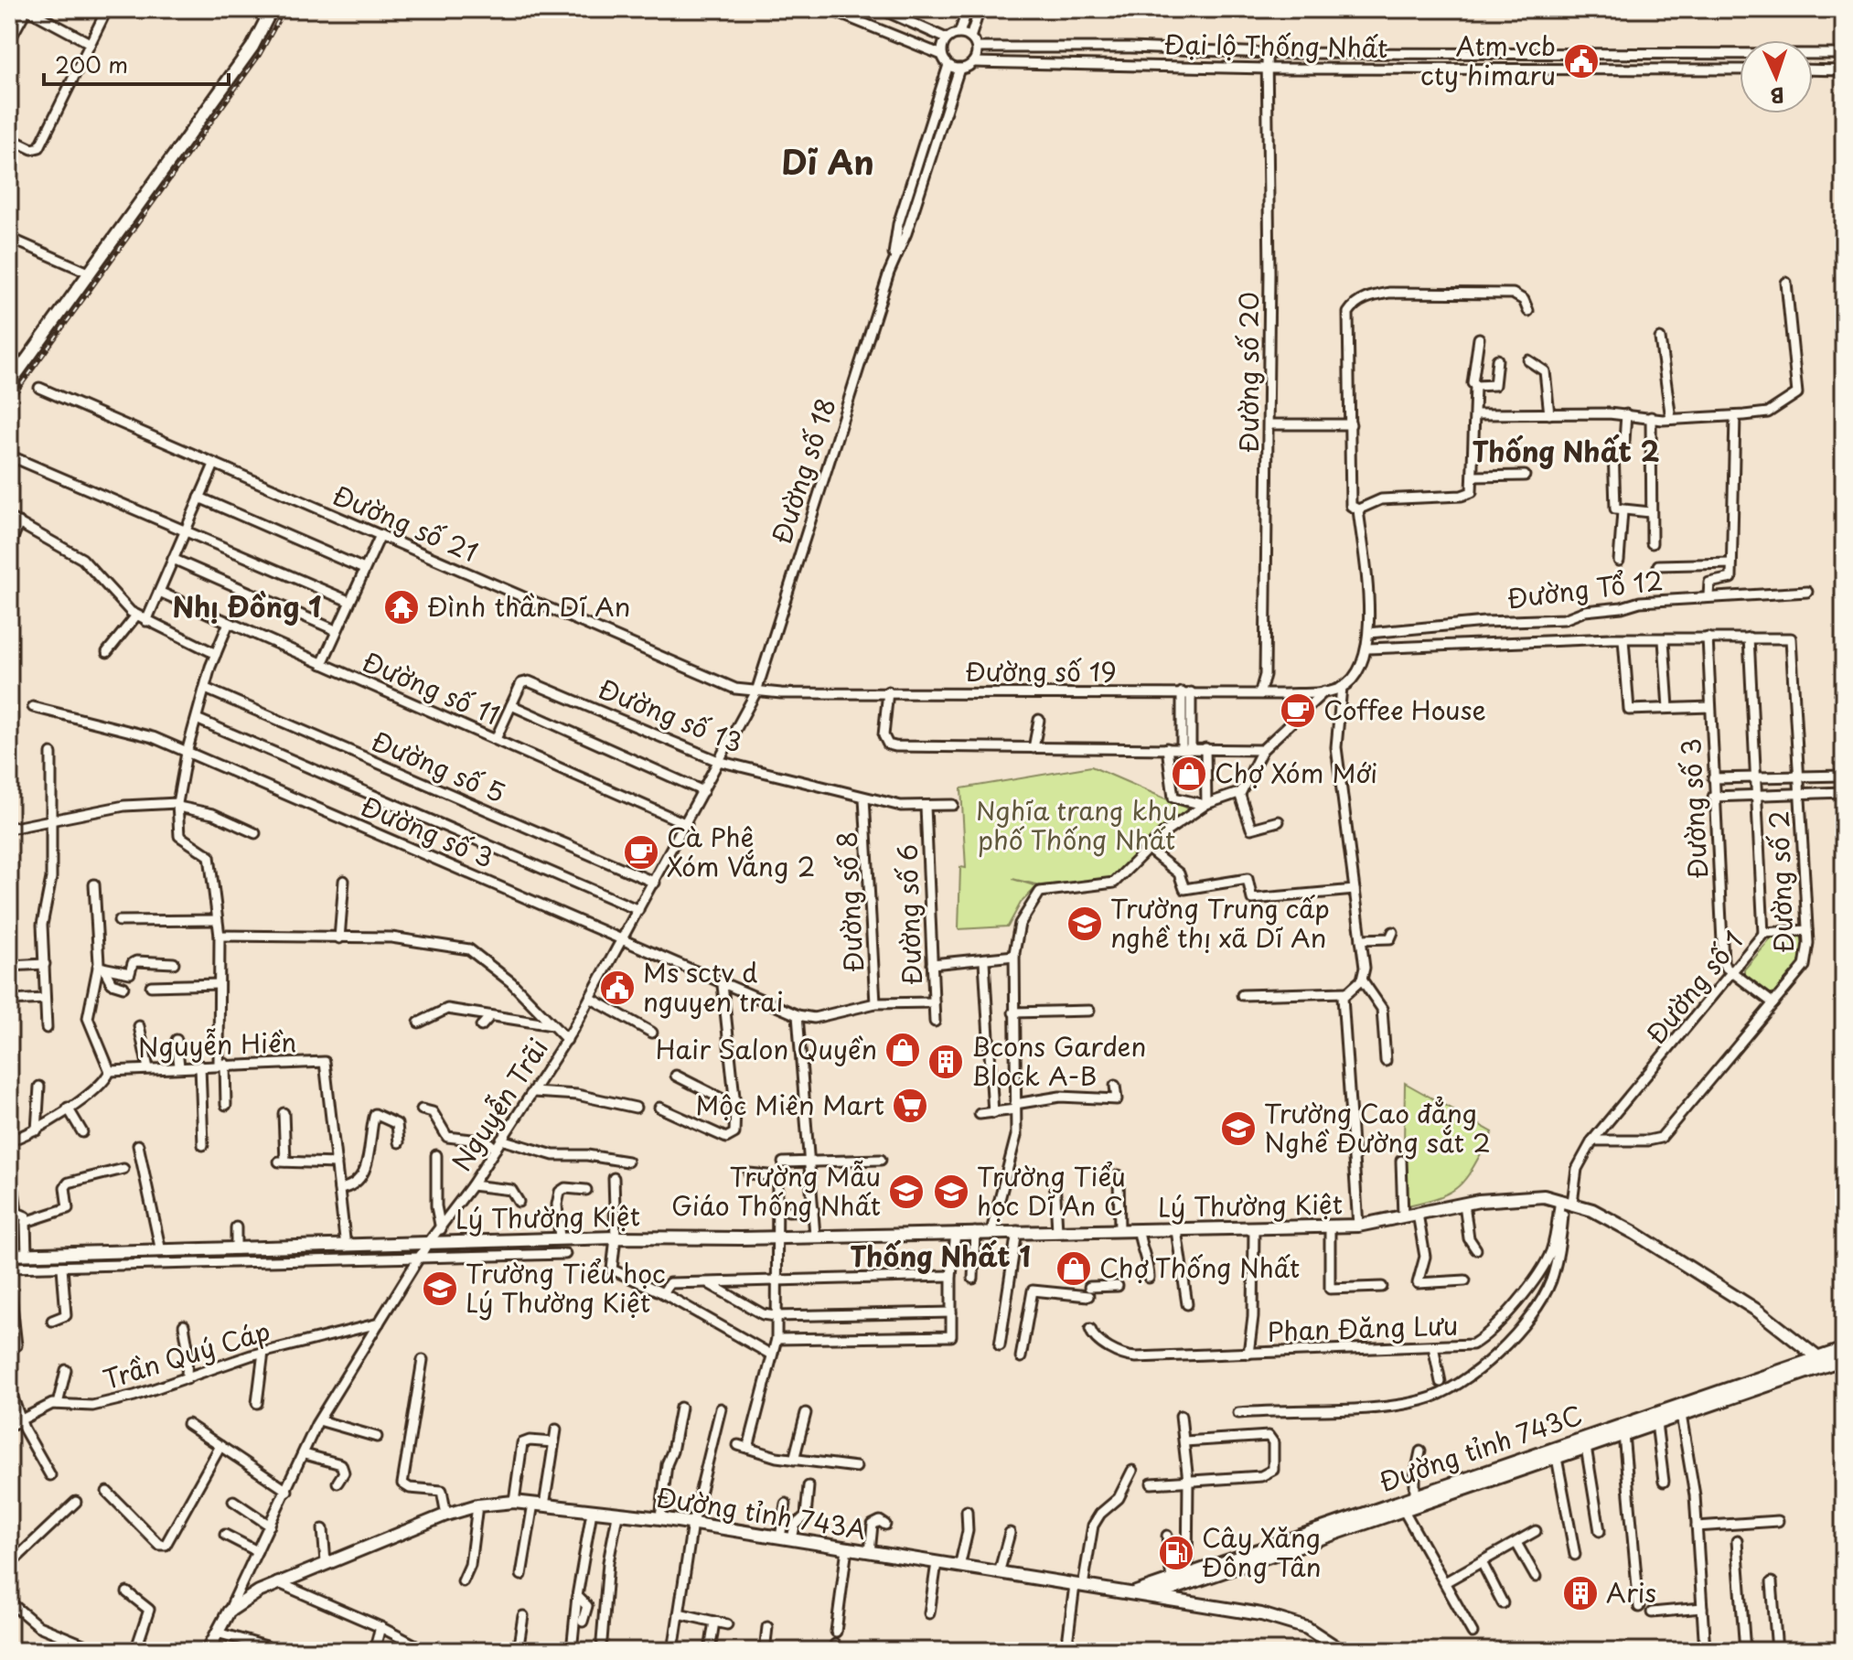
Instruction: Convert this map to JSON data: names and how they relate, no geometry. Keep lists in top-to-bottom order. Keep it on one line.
{"streets":{"main road":["Lý Thường Kiệt","Đường tỉnh 743C","Đường tỉnh 743A"],"street":["Đại lộ Thống Nhất","Đường số 20","Đường số 18","Đường số 21","Đường Tổ 12","Đường số 19","Đường số 11","Đường số 13","Đường số 5","Đường số 3","Đường số 2","Đường số 8","Đường số 6","Đường số 1","Nguyễn Hiền","Nguyễn Trãi","Phan Đăng Lưu","Trần Quý Cáp"]},"crossings":[["Đại lộ Thống Nhất","Đường số 20"],["Đại lộ Thống Nhất","Đường số 18"],["Đường số 20","Đường số 19"],["Đường số 18","Đường số 21"],["Đường số 18","Đường số 19"],["Đường số 18","Nguyễn Trãi"],["Đường số 21","Đường số 19"],["Đường số 21","Nguyễn Trãi"],["Đường số 19","Nguyễn Trãi"],["Đường số 11","Đường số 13"],["Đường số 11","Nguyễn Trãi"],["Đường số 13","Đường số 8"],["Đường số 13","Đường số 6"],["Đường số 13","Nguyễn Trãi"],["Đường số 5","Nguyễn Trãi"],["Đường số 3","Đường số 1"],["Đường số 3","Nguyễn Trãi"],["Đường số 2","Đường số 1"],["Đường số 1","Lý Thường Kiệt"],["Đường số 1","Phan Đăng Lưu"],["Nguyễn Hiền","Lý Thường Kiệt"],["Nguyễn Trãi","Lý Thường Kiệt"],["Nguyễn Trãi","Trần Quý Cáp"],["Nguyễn Trãi","Đường tỉnh 743A"],["Lý Thường Kiệt","Phan Đăng Lưu"],["Lý Thường Kiệt","Đường tỉnh 743C"],["Đường tỉnh 743C","Đường tỉnh 743A"]],"districts":["Dĩ An","Thống Nhất 2","Nhị Đồng 1","Thống Nhất 1"],"parks":["Nghĩa trang khu phố Thống Nhất"],"places":{"public building":["Atm vcb cty himaru","Ms sctv d nguyen trai"],"temple":["Đình thần Dĩ An"],"cafe":["Coffee House","Cà Phê Xóm Vắng 2"],"shop":["Chợ Xóm Mới","Hair Salon Quyền","Chợ Thống Nhất"],"school or university":["Trường Trung cấp nghề thị xã Dĩ An","Trường Cao đẳng Nghề Đường sắt 2","Trường Mẫu Giáo Thống Nhất","Trường Tiểu học Dĩ An C","Trường Tiểu học Lý Thường Kiệt"],"building":["Bcons Garden Block A-B","Aris"],"supermarket":["Mộc Miên Mart"],"fuel station":["Cây Xăng Đông Tân"]},"scale_bar":"200 m","north":"bottom"}
